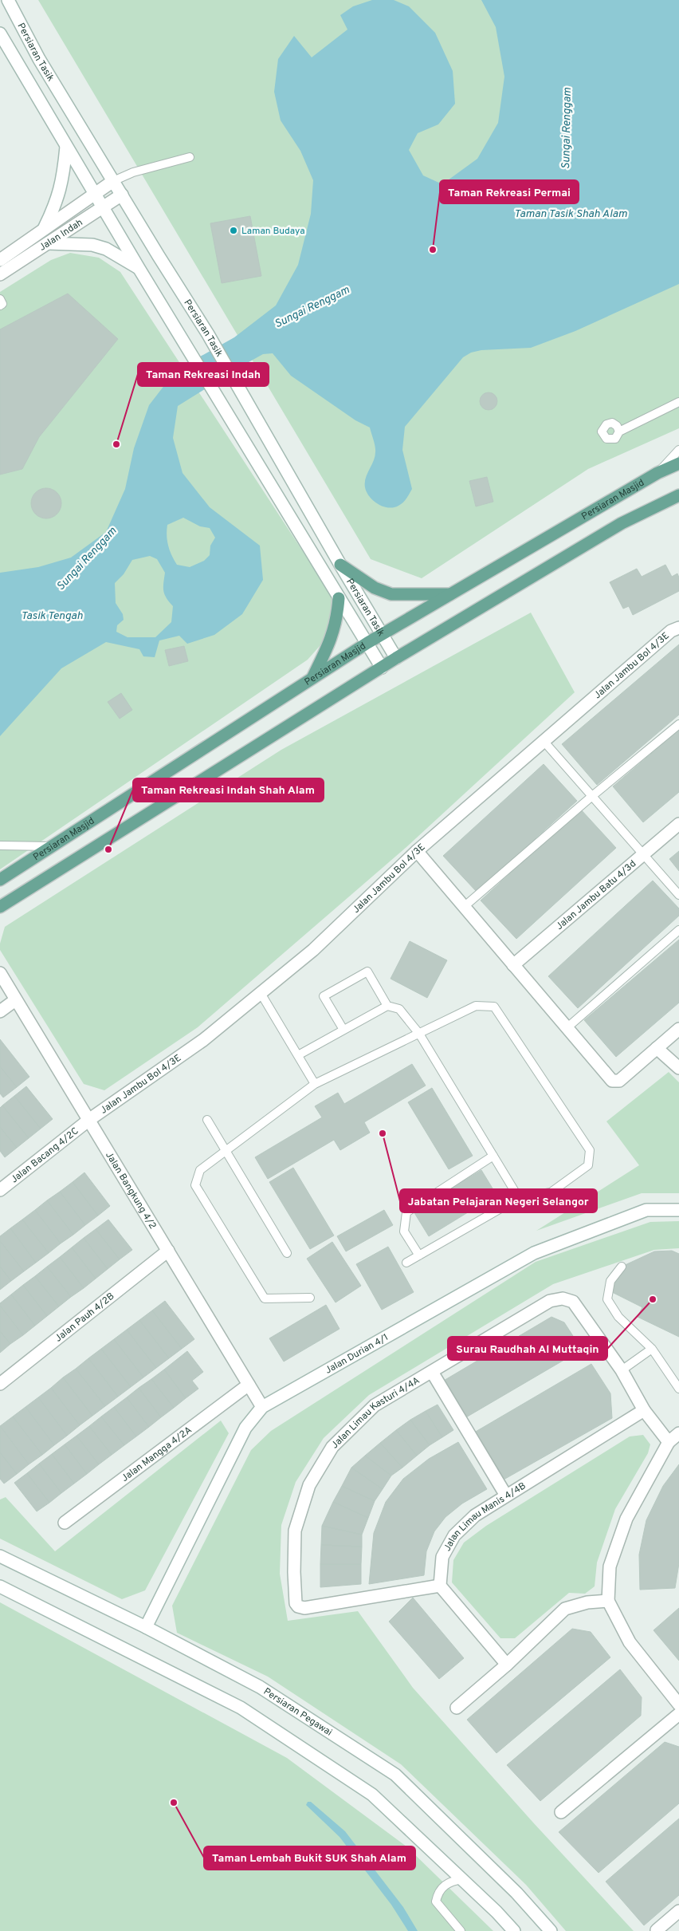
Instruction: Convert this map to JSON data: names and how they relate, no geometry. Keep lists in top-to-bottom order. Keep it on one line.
{"streets":{"main road":["Persiaran Masjid"],"street":["Persiaran Tasik","Jalan Indah","Jalan Jambu Bol 4/3E","Jalan Jambu Batu 4/3d","Jalan Bacang 4/2C","Jalan Bangkung 4/2","Jalan Pauh 4/2B","Jalan Durian 4/1","Jalan Limau Kasturi 4/4A","Jalan Mangga 4/2A","Jalan Limau Manis 4/4B","Persiaran Pegawai"]},"crossings":[["Persiaran Tasik","Jalan Indah"],["Persiaran Tasik","Persiaran Masjid"],["Jalan Jambu Bol 4/3E","Jalan Bacang 4/2C"],["Jalan Jambu Bol 4/3E","Jalan Bangkung 4/2"],["Jalan Bacang 4/2C","Jalan Bangkung 4/2"],["Jalan Bangkung 4/2","Jalan Pauh 4/2B"],["Jalan Bangkung 4/2","Jalan Durian 4/1"],["Jalan Bangkung 4/2","Jalan Mangga 4/2A"],["Jalan Durian 4/1","Persiaran Pegawai"],["Jalan Limau Kasturi 4/4A","Jalan Limau Manis 4/4B"]],"water":["Sungai Renggam","Taman Tasik Shah Alam","Tasik Tengah"],"places":["Laman Budaya","Taman Rekreasi Permai","Taman Rekreasi Indah","Taman Rekreasi Indah Shah Alam","Jabatan Pelajaran Negeri Selangor","Surau Raudhah Al Muttaqin","Taman Lembah Bukit SUK Shah Alam"]}
